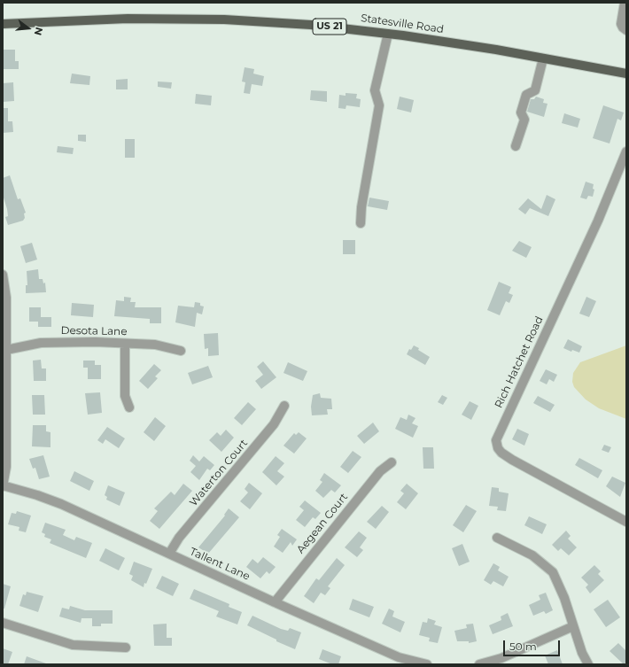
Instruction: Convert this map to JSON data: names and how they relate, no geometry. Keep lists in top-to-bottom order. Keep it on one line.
{"streets":{"main road":["Statesville Road","US 21"],"street":["Desota Lane","Rich Hatchet Road","Waterton Court","Aegean Court","Tallent Lane"]},"crossings":[["Waterton Court","Tallent Lane"],["Aegean Court","Tallent Lane"]],"scale_bar":"50 m","north":"right"}
